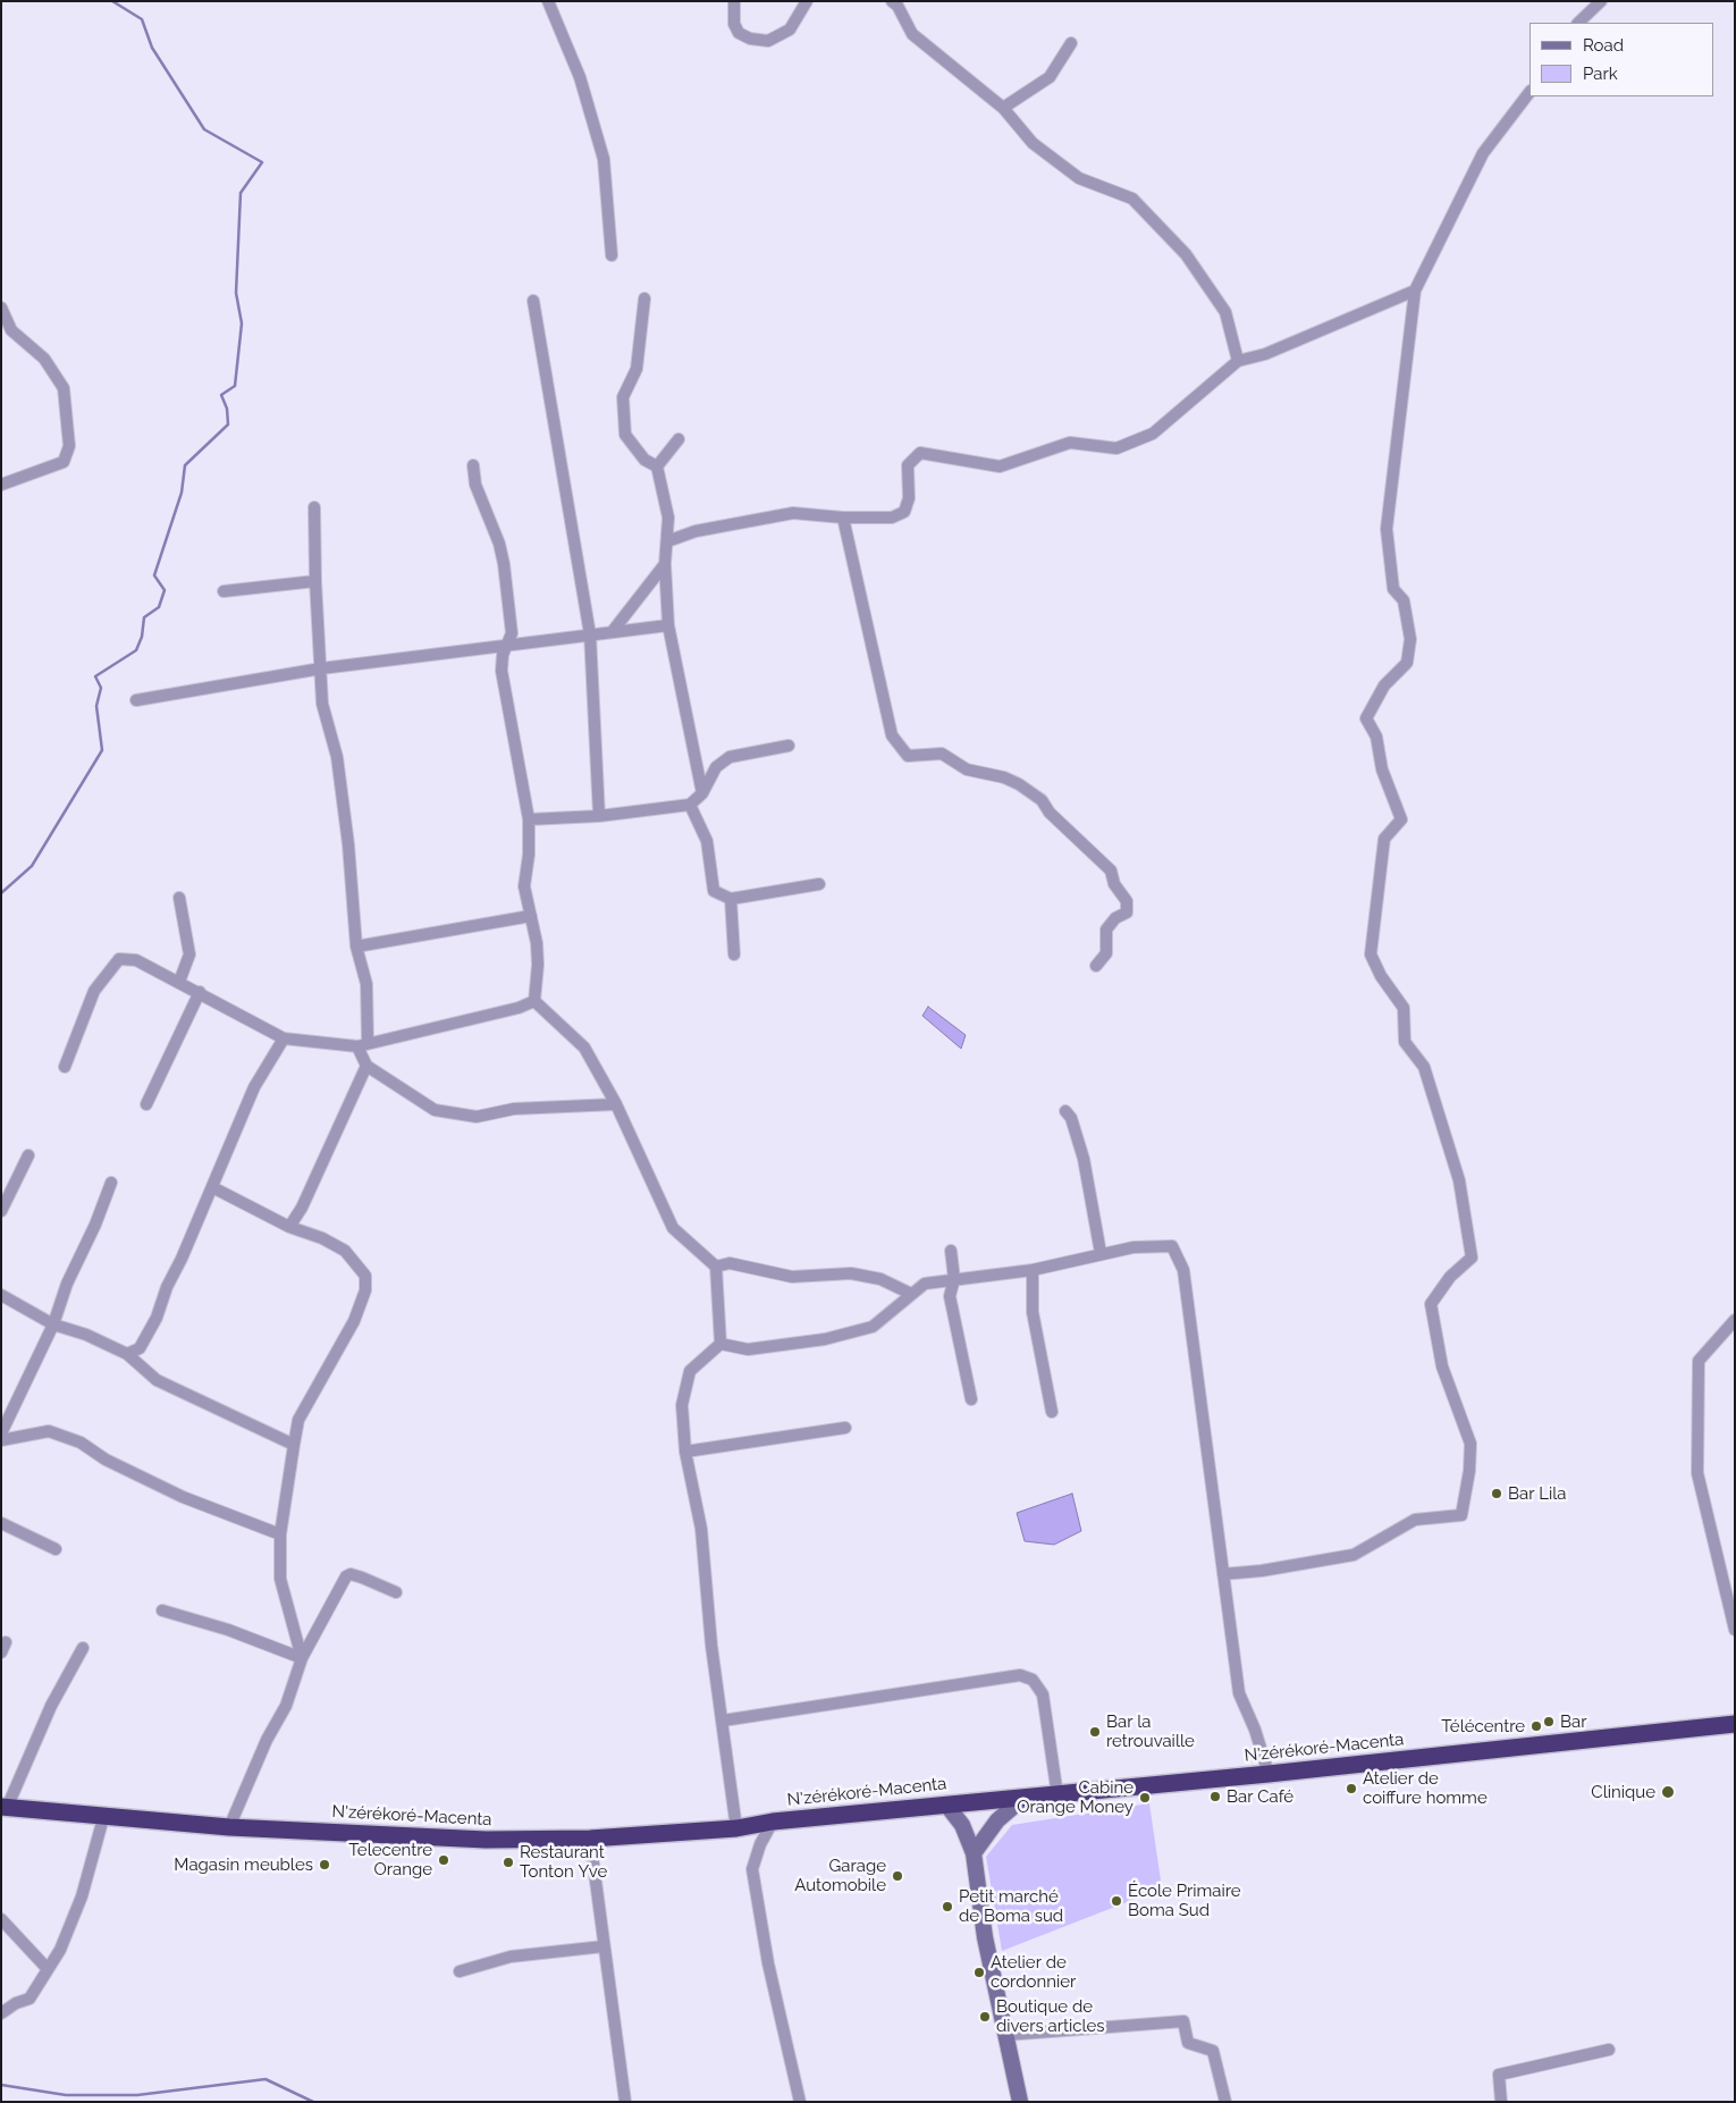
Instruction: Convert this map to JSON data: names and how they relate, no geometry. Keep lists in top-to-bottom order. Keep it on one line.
{"streets":{"highway":["N'zérékoré-Macenta"]},"places":["Bar Lila","Bar","Télécentre","Bar la retrouvaille","Atelier de coiffure homme","Clinique","Bar Café","Cabine Orange Money","Telecentre Orange","Restaurant Tonton Yve","Magasin meubles","Garage Automobile","École Primaire Boma Sud","Petit marché de Boma sud","Atelier de cordonnier","Boutique de divers articles"],"legend":["Road","Park"]}
